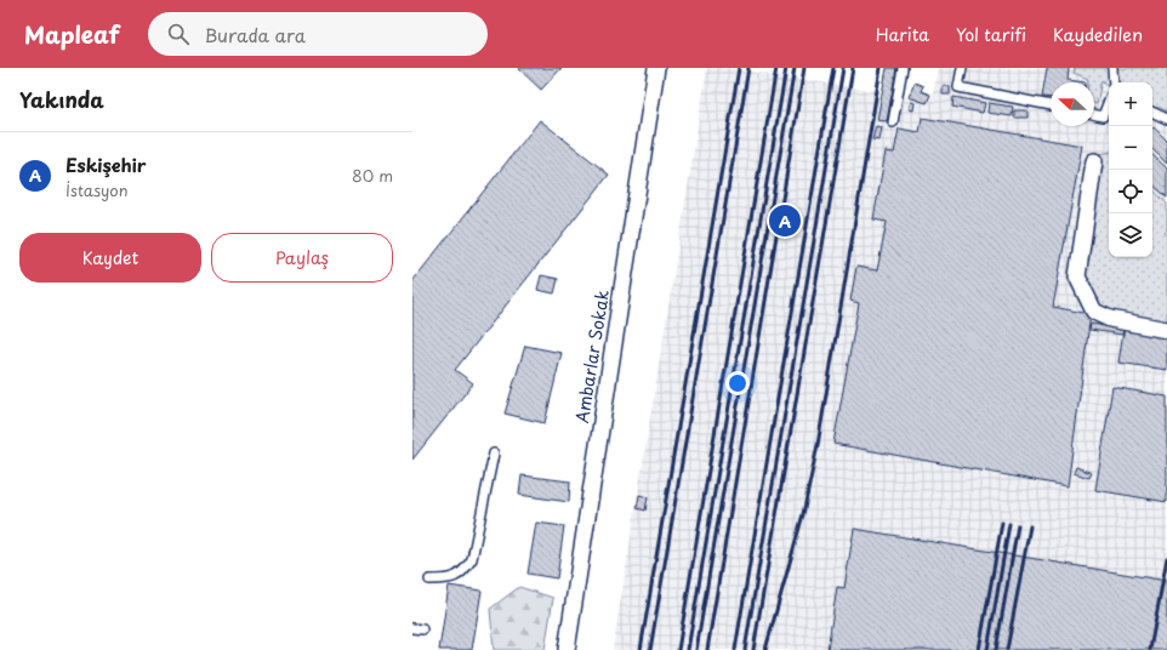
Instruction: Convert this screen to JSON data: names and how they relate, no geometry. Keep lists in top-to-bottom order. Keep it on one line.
{"streets":{"street":["Ambarlar Sokak"]},"north":"left","page":{"header":"Mapleaf","search":"Burada ara","nav":["Harita","Yol tarifi","Kaydedilen"],"heading":"Yakında","map_buttons":["+","−"],"list":[{"mark":"A","name":"Eskişehir","note":"İstasyon","value":"80 m"}],"pins":"A","buttons":["Kaydet","Paylaş"]}}
